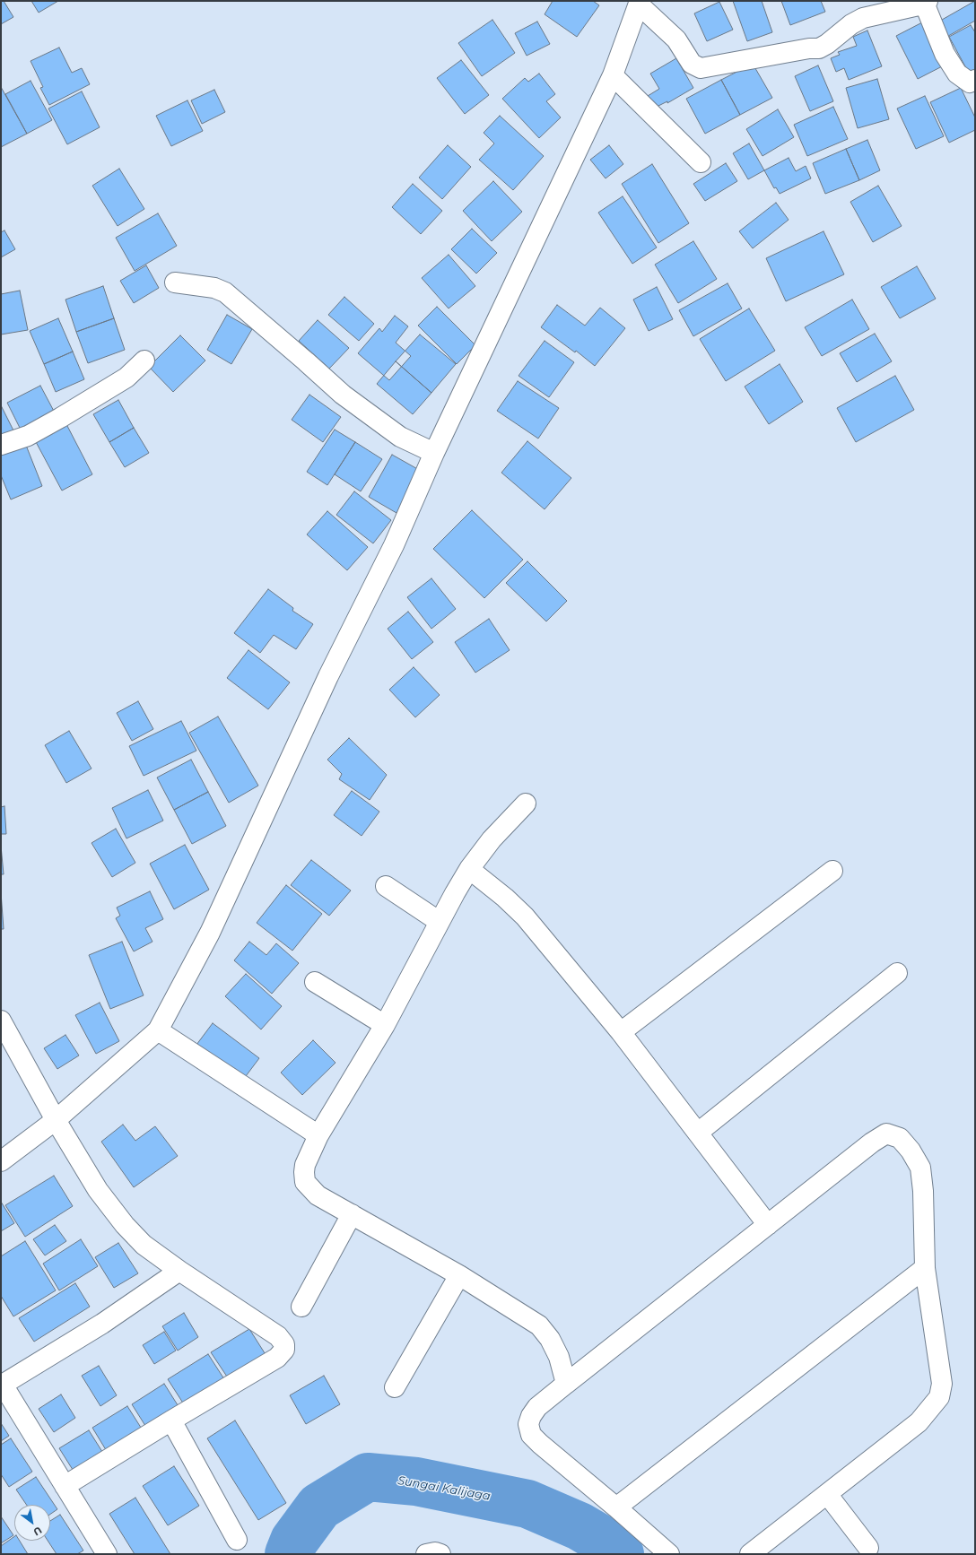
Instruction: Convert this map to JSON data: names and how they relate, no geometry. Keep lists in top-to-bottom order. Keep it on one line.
{"water":["Sungai Kalijaga"],"north":"bottom right"}
